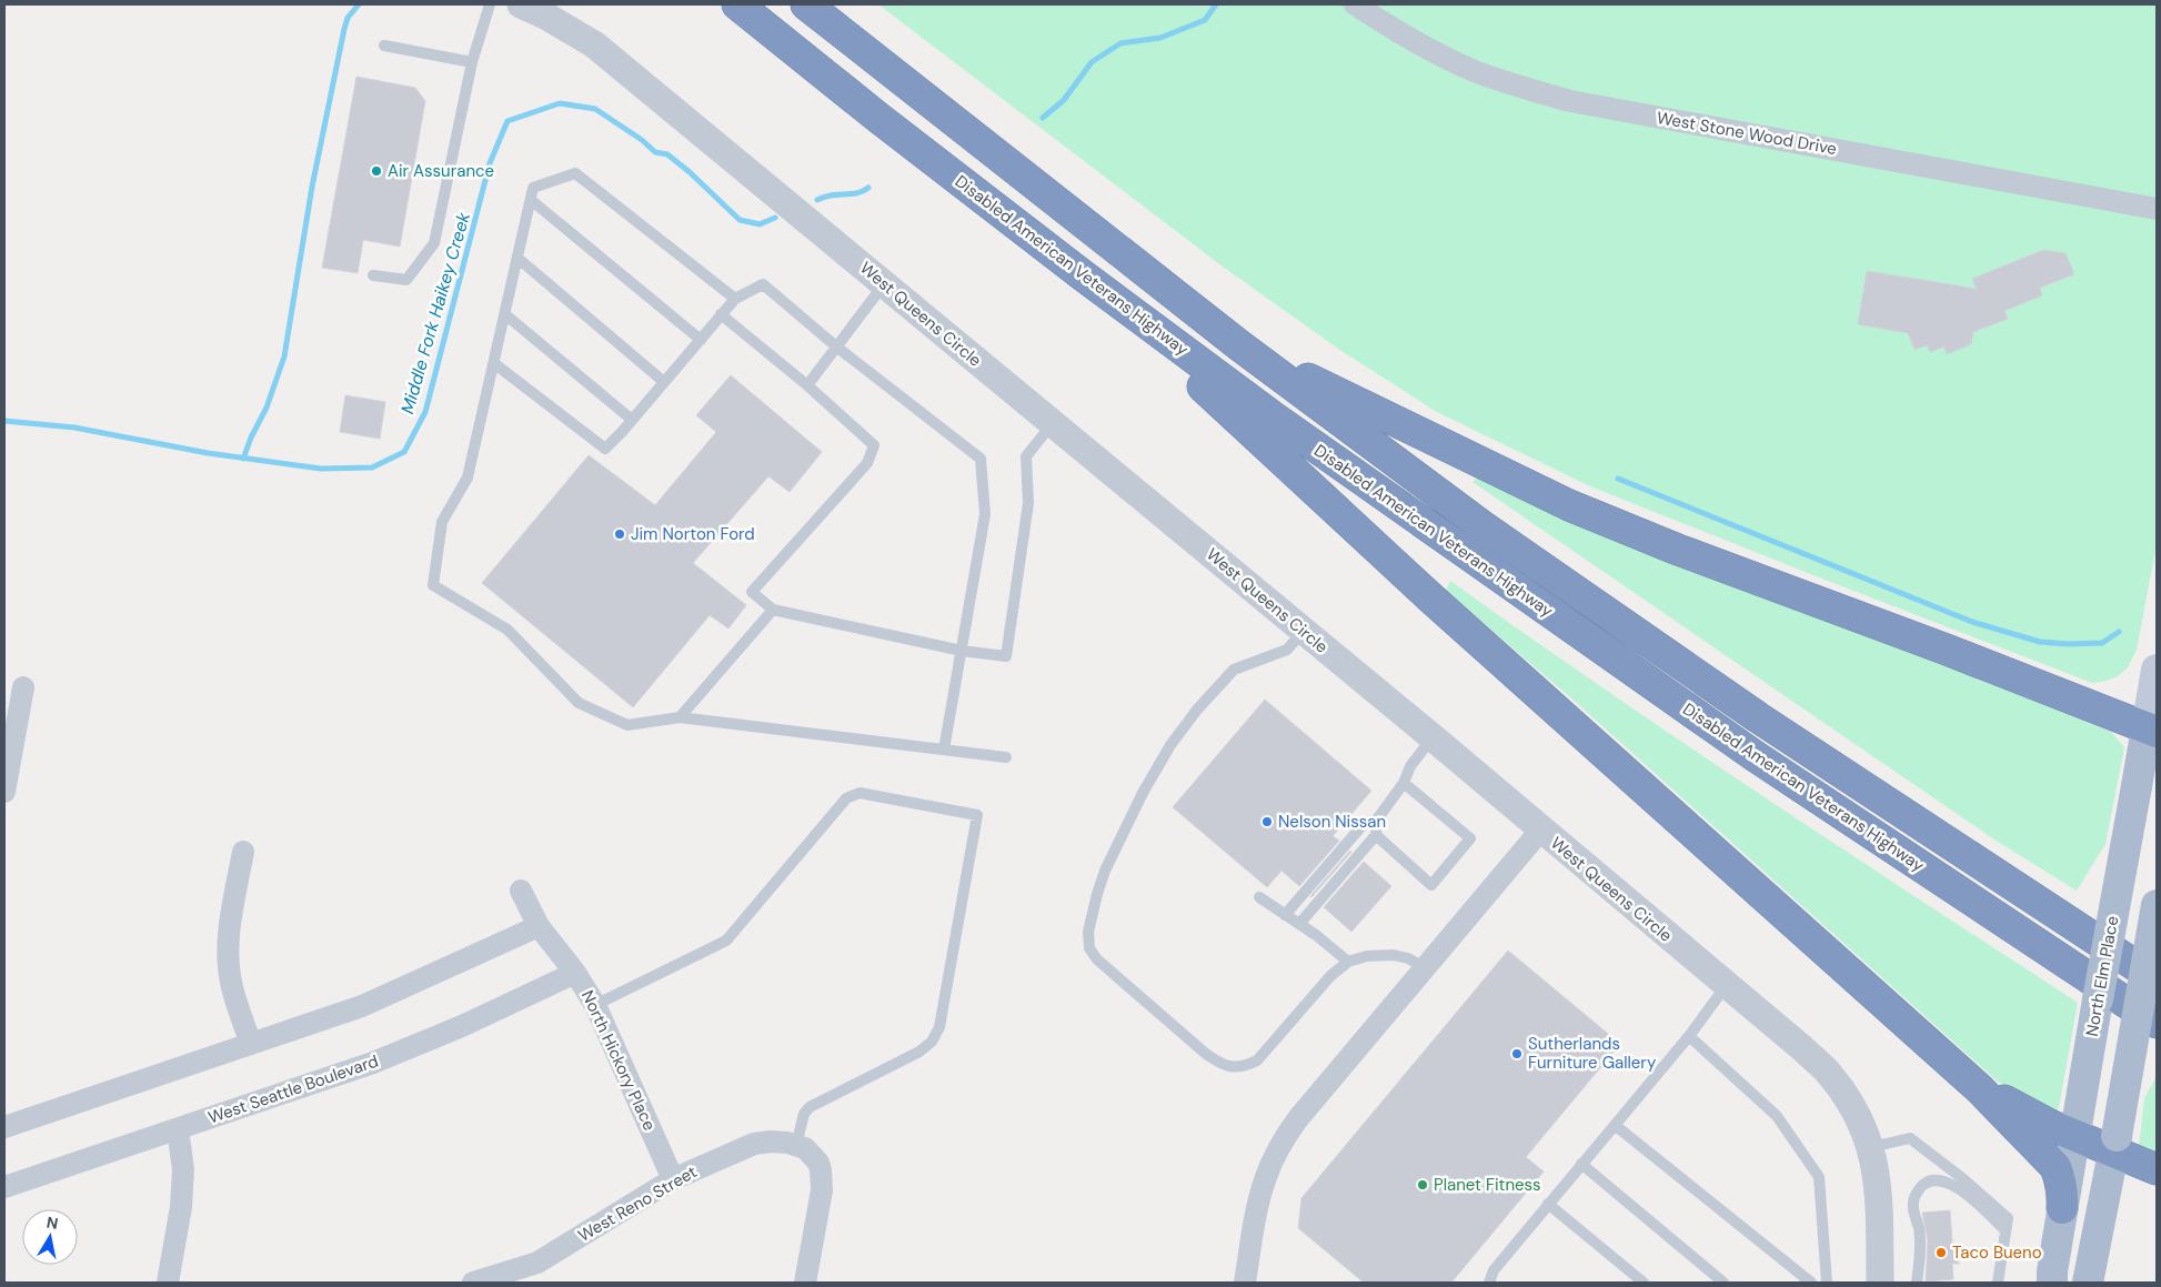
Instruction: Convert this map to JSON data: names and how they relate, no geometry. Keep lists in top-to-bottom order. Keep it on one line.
{"streets":{"highway":["Disabled American Veterans Highway"],"main road":["North Elm Place"],"street":["West Stone Wood Drive","West Queens Circle","North Hickory Place","West Seattle Boulevard","West Reno Street"]},"crossings":[["North Hickory Place","West Seattle Boulevard"],["North Hickory Place","West Reno Street"]],"water":["Middle Fork Haikey Creek"],"places":["Air Assurance","Jim Norton Ford","Nelson Nissan","Sutherlands Furniture Gallery","Planet Fitness","Taco Bueno"],"north":"top"}
